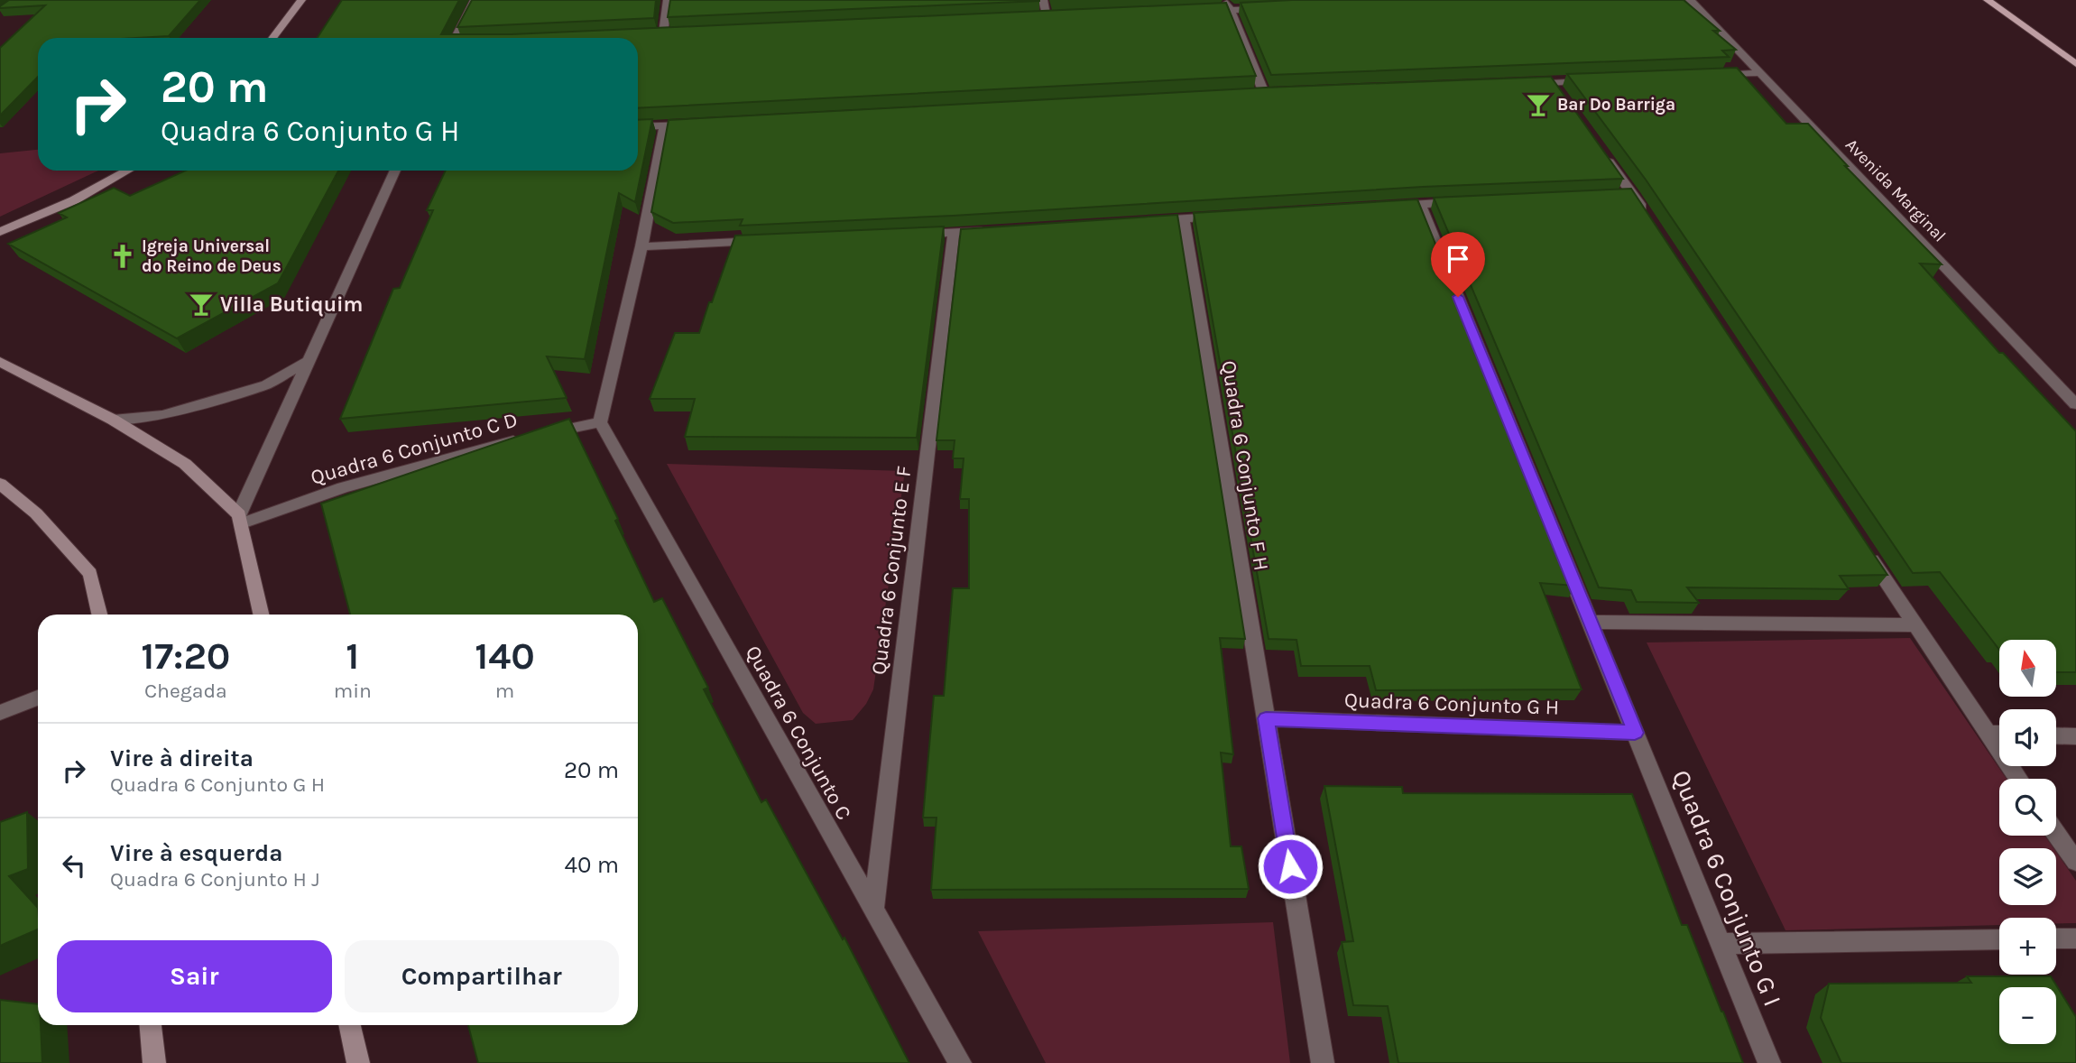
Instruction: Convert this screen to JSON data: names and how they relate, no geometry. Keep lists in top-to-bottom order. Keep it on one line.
{"streets":{"street":["Avenida Marginal","Quadra 6 Conjunto C D","Quadra 6 Conjunto F H","Quadra 6 Conjunto E F","Quadra 6 Conjunto G H","Quadra 6 Conjunto C","Quadra 6 Conjunto G I"]},"crossings":[["Quadra 6 Conjunto C D","Quadra 6 Conjunto C"],["Quadra 6 Conjunto F H","Quadra 6 Conjunto G H"],["Quadra 6 Conjunto E F","Quadra 6 Conjunto C"],["Quadra 6 Conjunto G H","Quadra 6 Conjunto G I"]],"places":{"bar":["Bar Do Barriga","Villa Butiquim"],"church":["Igreja Universal do Reino de Deus"]},"north":"top","page":{"turn":["20 m","Quadra 6 Conjunto G H"],"eta":["17:20","Chegada","1","min","140","m"],"map_buttons":["+","−"],"list":[{"name":"Vire à direita","note":"Quadra 6 Conjunto G H","value":"20 m"},{"name":"Vire à esquerda","note":"Quadra 6 Conjunto H J","value":"40 m"}],"buttons":["Sair","Compartilhar"]}}
